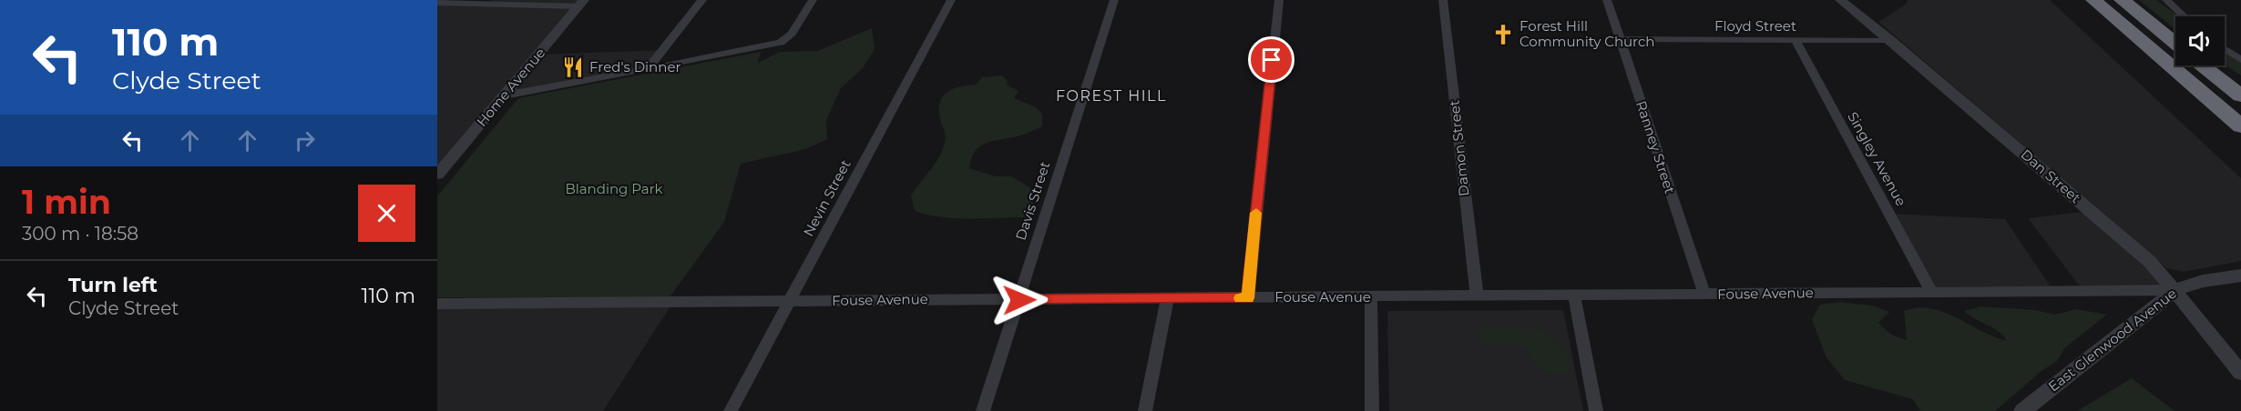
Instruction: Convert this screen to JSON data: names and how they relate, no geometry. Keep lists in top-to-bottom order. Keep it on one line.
{"streets":{"street":["Floyd Street","Home Avenue","Ranney Street","Damon Street","Singley Avenue","Dan Street","Nevin Street","Davis Street","Fouse Avenue","East Glenwood Avenue"]},"crossings":[["Floyd Street","Ranney Street"],["Floyd Street","Singley Avenue"],["Floyd Street","Dan Street"],["Ranney Street","Fouse Avenue"],["Damon Street","Fouse Avenue"],["Singley Avenue","Fouse Avenue"],["Dan Street","Fouse Avenue"],["Dan Street","East Glenwood Avenue"],["Nevin Street","Fouse Avenue"],["Davis Street","Fouse Avenue"],["Fouse Avenue","East Glenwood Avenue"]],"districts":["FOREST HILL"],"parks":["Blanding Park"],"places":{"church":["Forest Hill Community Church"],"restaurant":["Fred's Dinner"]},"page":{"turn":["110 m","Clyde Street"],"heading":["1 min","300 m · 18:58"],"list":[{"name":"Turn left","note":"Clyde Street","value":"110 m"}]}}
